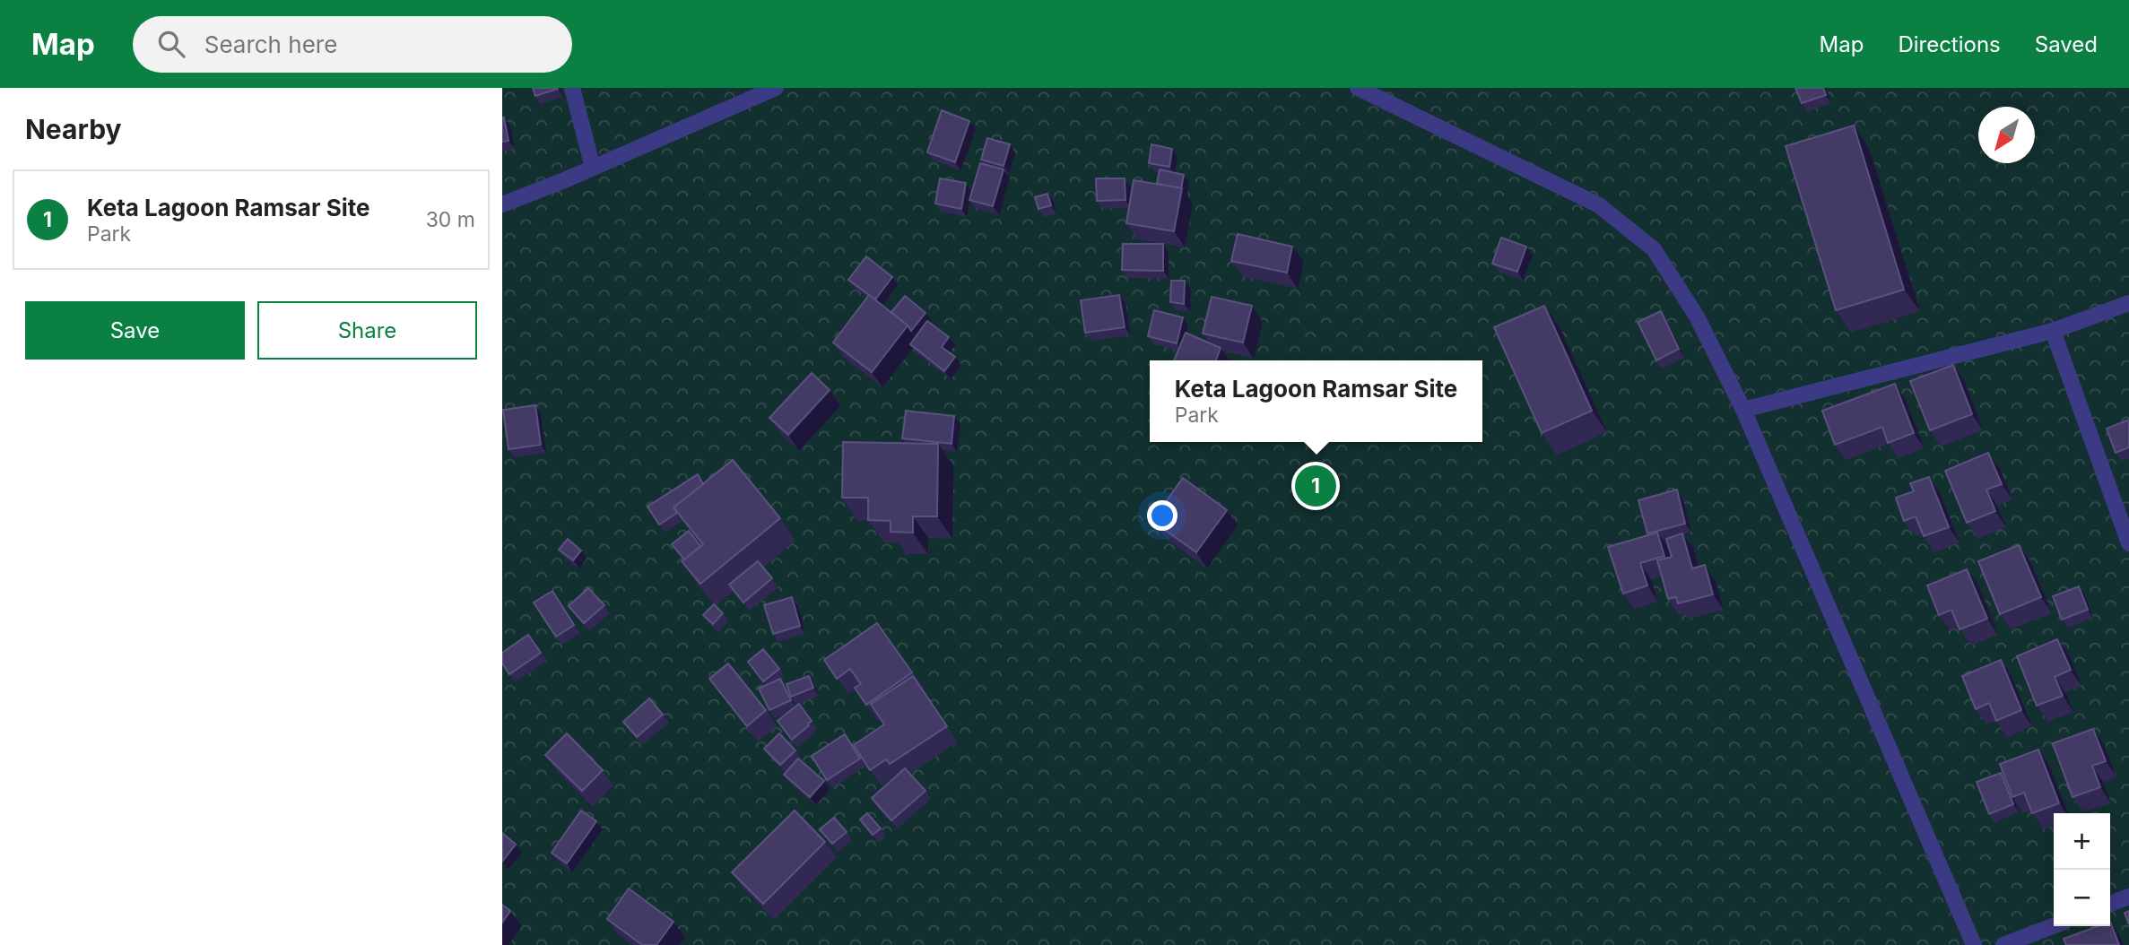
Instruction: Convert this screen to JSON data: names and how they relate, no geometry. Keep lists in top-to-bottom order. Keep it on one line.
{"north":"bottom left","page":{"header":"Map","search":"Search here","nav":["Map","Directions","Saved"],"heading":"Nearby","list":[{"mark":"1","name":"Keta Lagoon Ramsar Site","note":"Park","value":"30 m"}],"buttons":["Save","Share"],"popup":["Keta Lagoon Ramsar Site","Park"],"pins":"1","map_buttons":["+","−"]}}
